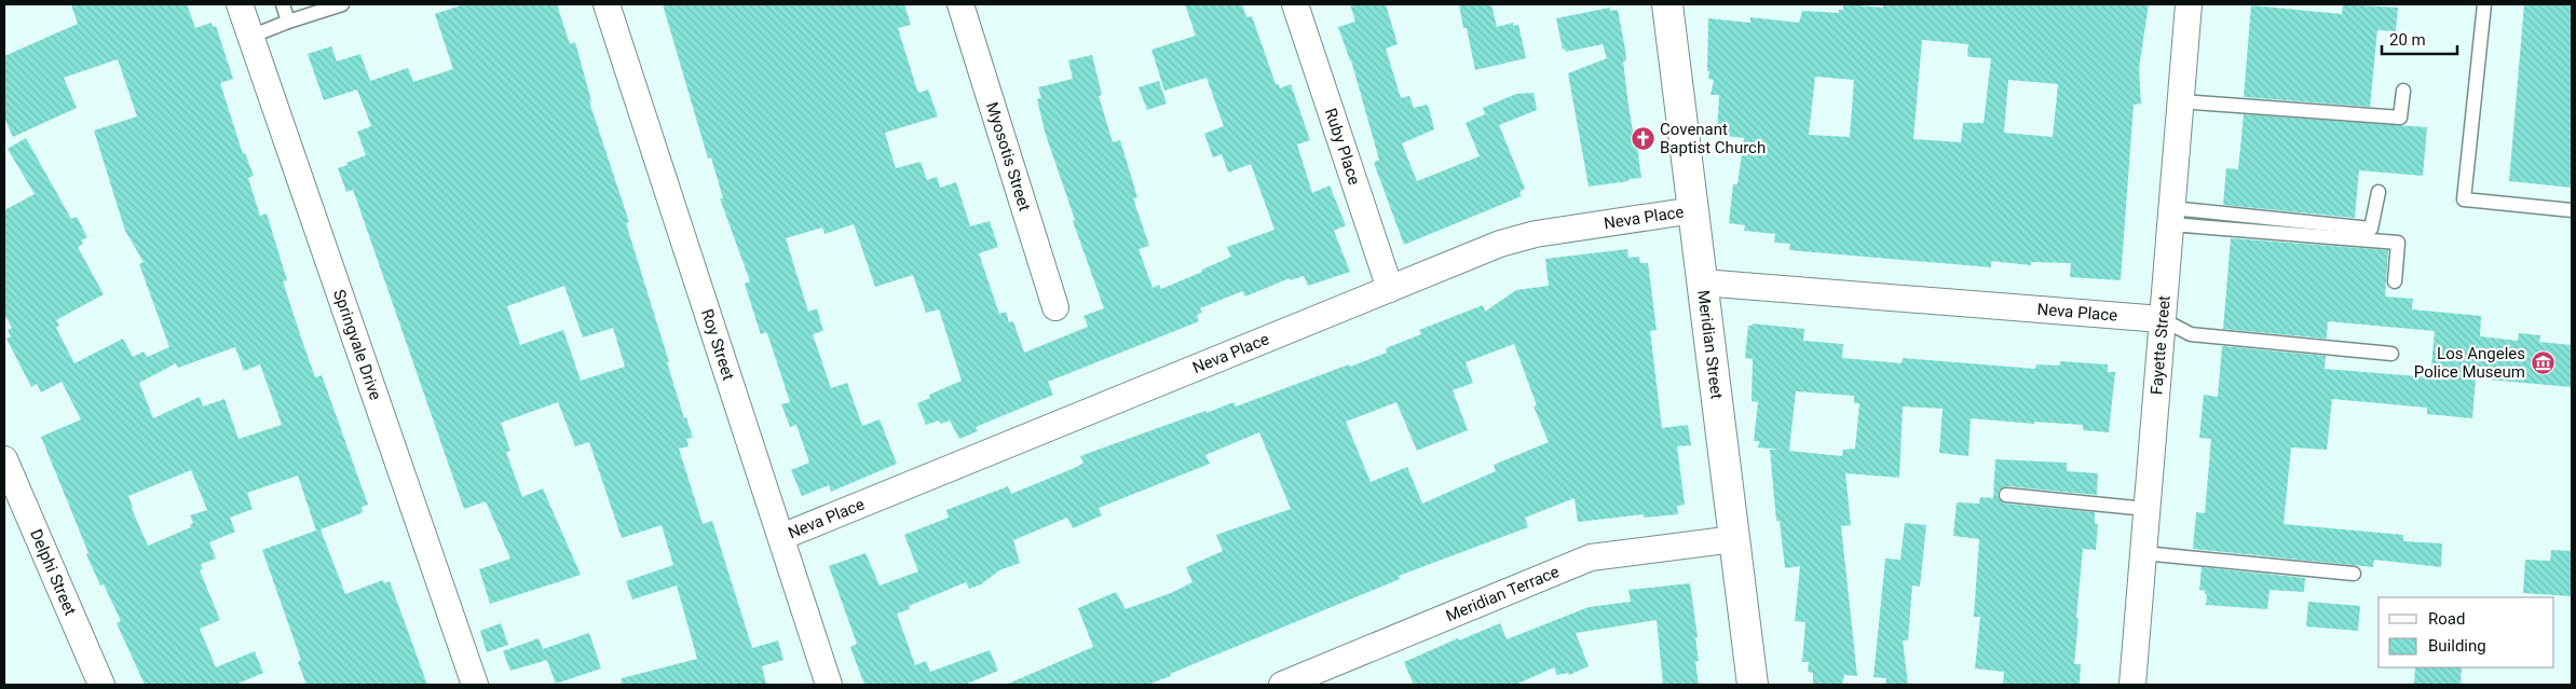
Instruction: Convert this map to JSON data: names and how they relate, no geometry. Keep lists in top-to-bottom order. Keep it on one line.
{"streets":{"street":["Ruby Place","Myosotis Street","Neva Place","Roy Street","Fayette Street","Springvale Drive","Meridian Street","Delphi Street","Meridian Terrace"]},"crossings":[["Ruby Place","Neva Place"],["Neva Place","Roy Street"],["Neva Place","Fayette Street"],["Neva Place","Meridian Street"],["Meridian Street","Meridian Terrace"]],"places":{"church":["Covenant Baptist Church"],"museum":["Los Angeles Police Museum"]},"legend":["Road","Building"],"scale_bar":"20 m"}
